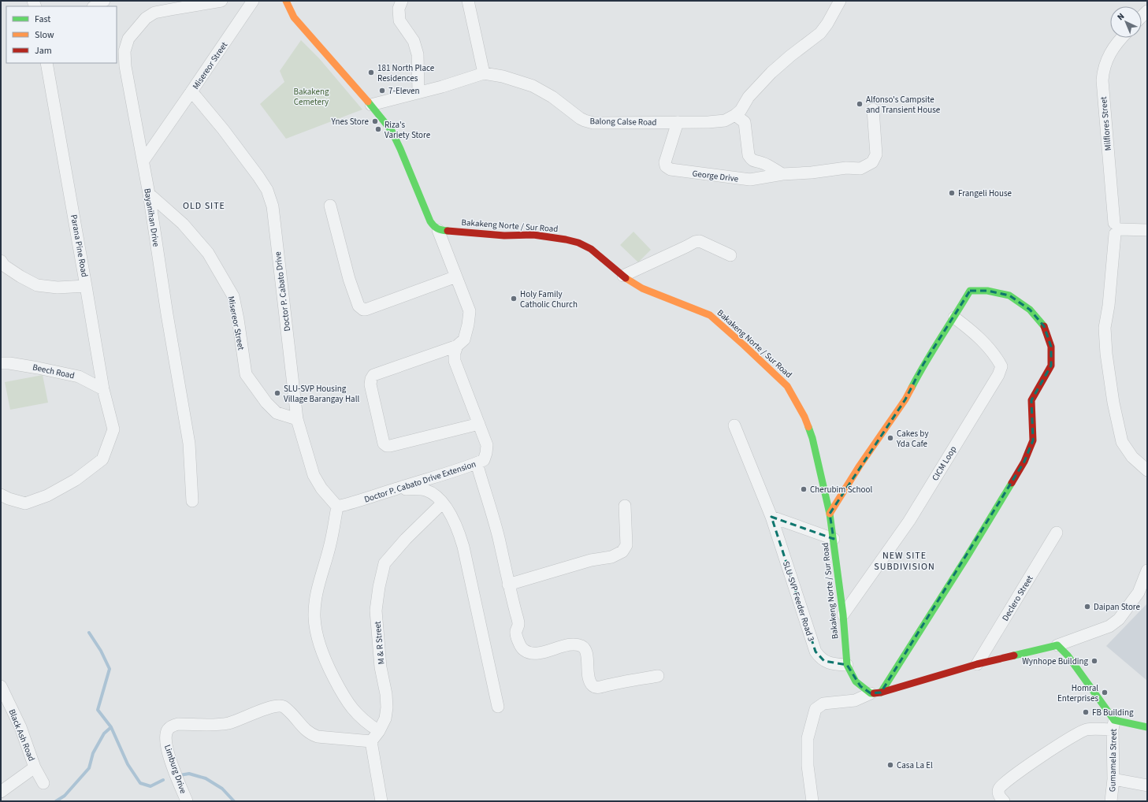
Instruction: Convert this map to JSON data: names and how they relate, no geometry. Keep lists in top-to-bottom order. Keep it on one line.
{"streets":{"main road":["Bakakeng Norte / Sur Road"],"street":["Misereor Street","Balong Calse Road","Milflores Street","George Drive","Bayanihan Drive","Parana Pine Road","Doctor P. Cabato Drive","Beech Road","CICM Loop","Doctor P. Cabato Drive Extension","Declero Street","SLU-SVP Feeder Road 3","M & R Street","Black Ash Road","Gumamela Street","Limburg Drive"]},"crossings":[["Misereor Street","Bayanihan Drive"],["Misereor Street","Doctor P. Cabato Drive"],["Balong Calse Road","George Drive"],["Bakakeng Norte / Sur Road","CICM Loop"],["Bakakeng Norte / Sur Road","Doctor P. Cabato Drive Extension"],["Bakakeng Norte / Sur Road","SLU-SVP Feeder Road 3"],["Parana Pine Road","Beech Road"],["Doctor P. Cabato Drive","Doctor P. Cabato Drive Extension"],["M & R Street","Limburg Drive"]],"districts":["OLD SITE","NEW SITE SUBDIVISION"],"parks":["Bakakeng Cemetery"],"places":["181 North Place Residences","7-Eleven","Alfonso's Campsite and Transient House","Ynes Store","Riza's Variety Store","Frangeli House","Holy Family Catholic Church","SLU-SVP Housing Village Barangay Hall","Cakes by Yda Cafe","Cherubim School","Daipan Store","Wynhope Building","Homral Enterprises","FB Building","Casa La El"],"legend":["Fast","Slow","Jam"],"north":"top left"}
